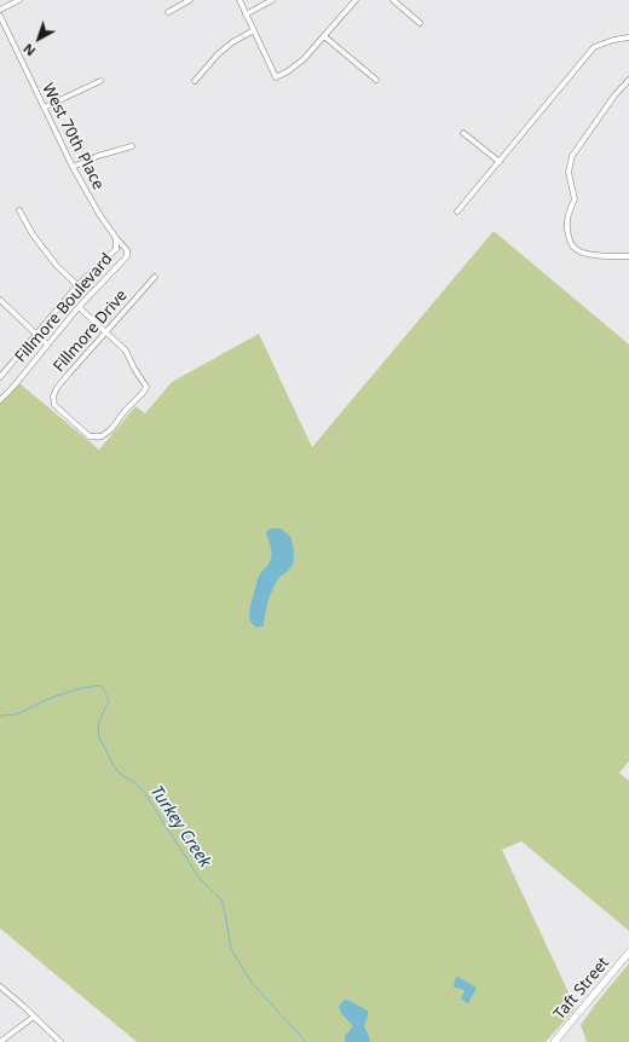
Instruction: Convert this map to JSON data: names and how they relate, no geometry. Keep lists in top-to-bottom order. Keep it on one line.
{"streets":{"main road":["Taft Street"],"street":["West 70th Place","Fillmore Boulevard","Fillmore Drive"]},"crossings":[["West 70th Place","Fillmore Boulevard"]],"water":["Turkey Creek"],"north":"bottom left"}
